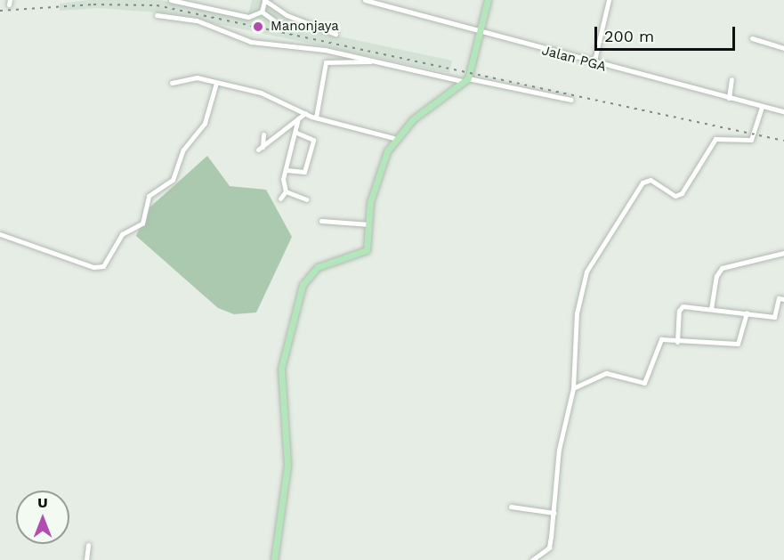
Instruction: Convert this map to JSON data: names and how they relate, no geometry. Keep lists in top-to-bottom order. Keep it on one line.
{"streets":{"street":["Jalan PGA"]},"places":["Manonjaya"],"scale_bar":"200 m","north":"top"}
